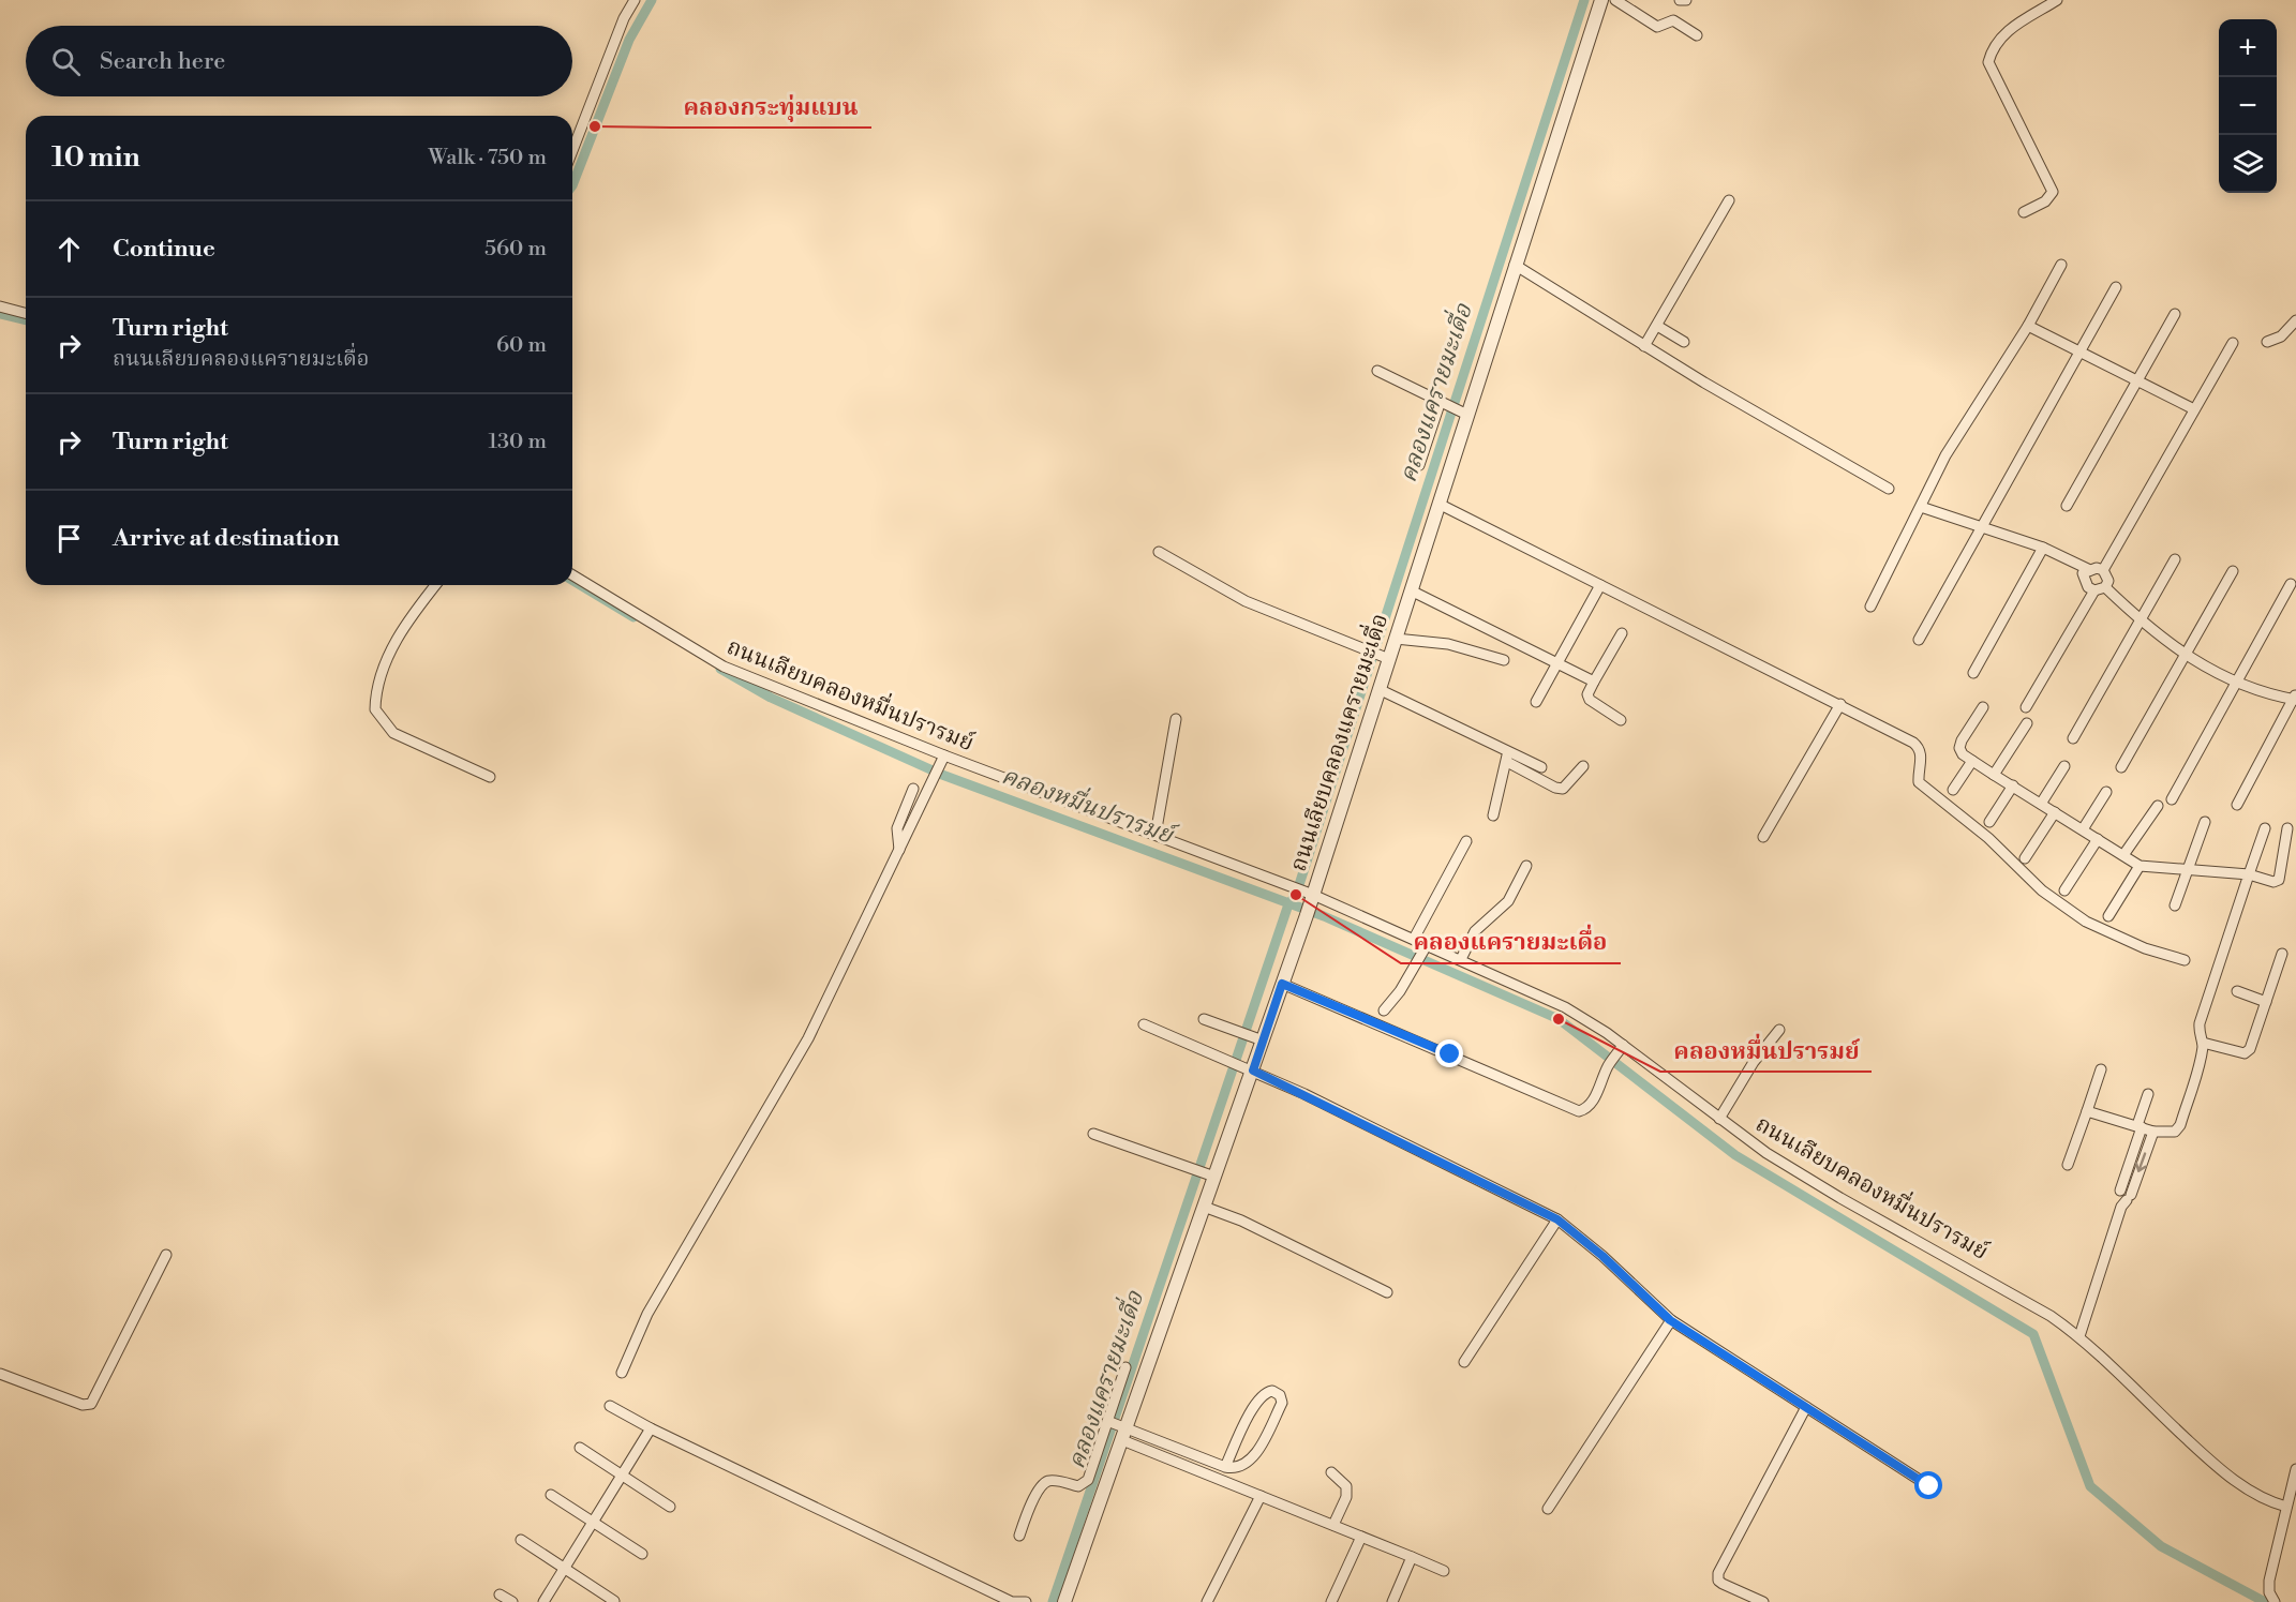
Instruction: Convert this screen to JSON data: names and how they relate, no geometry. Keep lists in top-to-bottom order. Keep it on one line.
{"streets":{"street":["ถนนเลียบคลองหมื่นปรารมย์","ถนนเลียบคลองแครายมะเดื่อ"]},"crossings":[["ถนนเลียบคลองหมื่นปรารมย์","ถนนเลียบคลองแครายมะเดื่อ"]],"water":["คลองแครายมะเดื่อ","คลองหมื่นปรารมย์"],"places":["คลองกระทุ่มแบน","คลองแครายมะเดื่อ","คลองหมื่นปรารมย์"],"page":{"map_buttons":["+","−"],"search":"Search here","heading":["10 min","Walk · 750 m"],"list":[["Continue","560 m"],["Turn right","ถนนเลียบคลองแครายมะเดื่อ","60 m"],["Turn right","130 m"],"Arrive at destination"]}}
